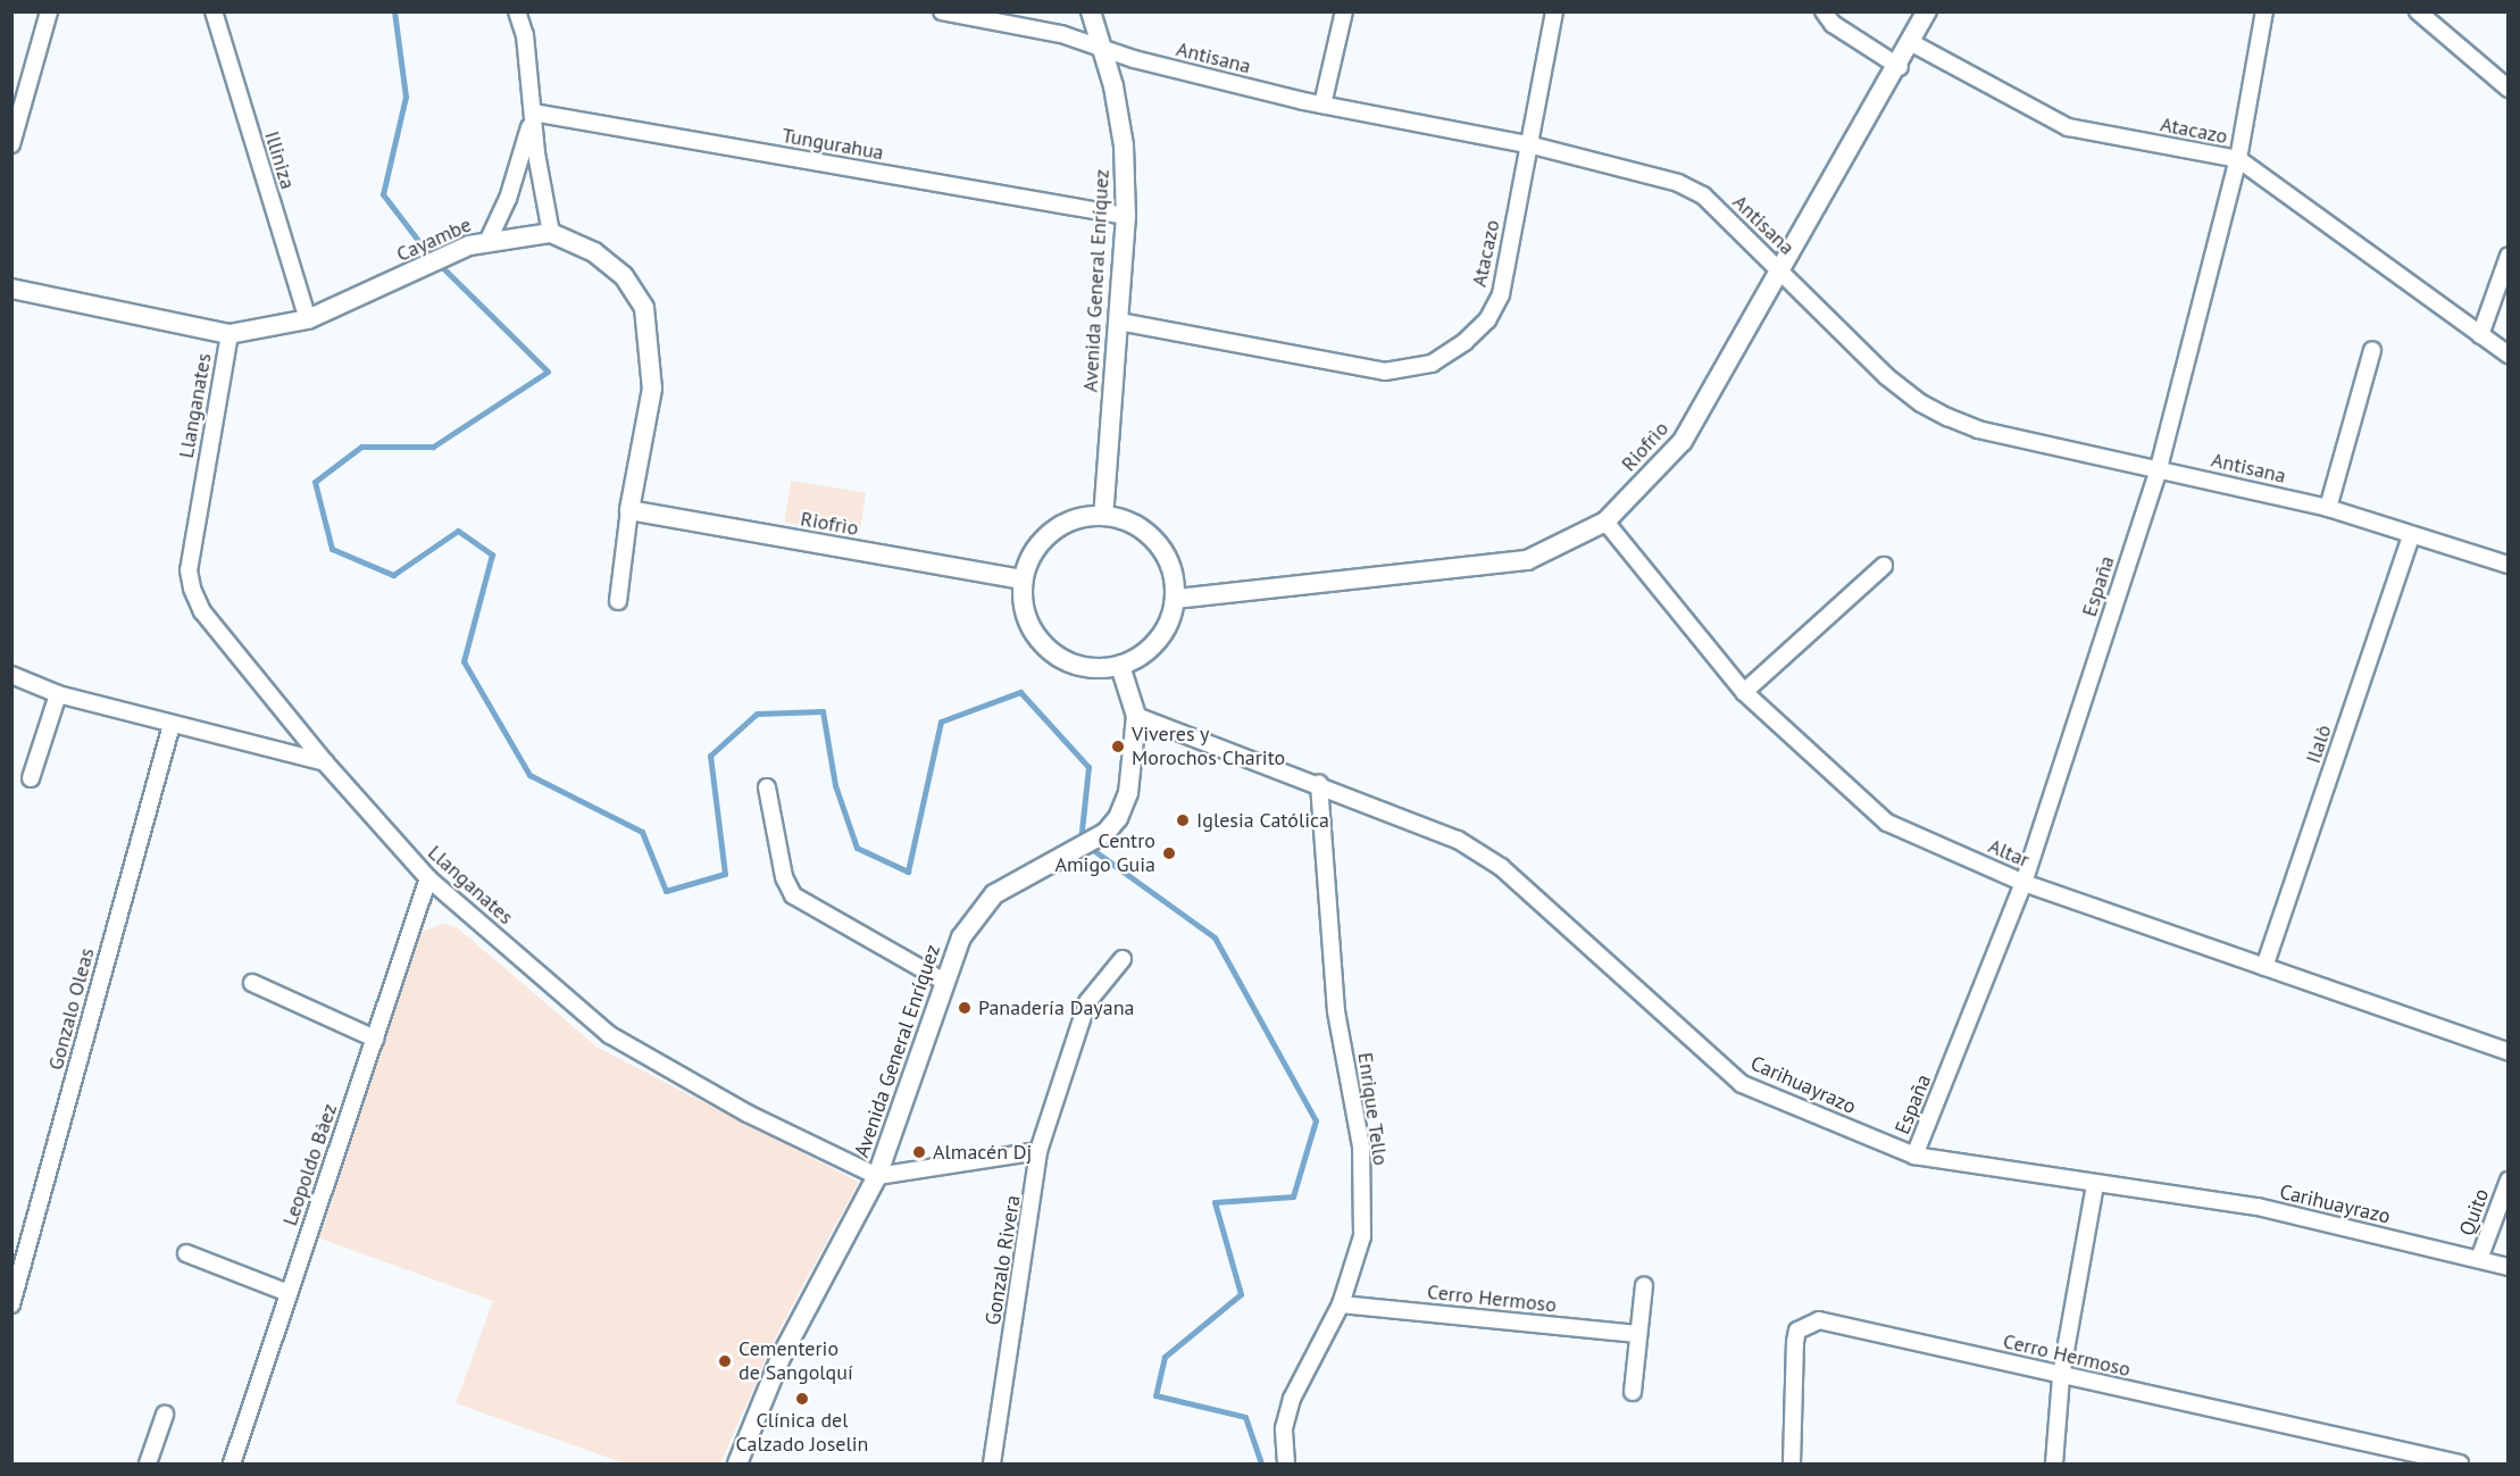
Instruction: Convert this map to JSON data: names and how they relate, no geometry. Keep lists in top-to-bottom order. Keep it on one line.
{"streets":{"street":["Antisana","Atacazo","Tungurahua","Illiniza","Cayambe","Avenida General Enríquez","Llanganates","Riofrìo","España","Ilalò","Altar","Gonzalo Oleas","Carihuayrazo","Enrique Tello","Leopoldo Bàez","Quito","Gonzalo Rivera","Cerro Hermoso"]},"crossings":[["Antisana","Atacazo"],["Antisana","Avenida General Enríquez"],["Antisana","Riofrìo"],["Antisana","España"],["Antisana","Ilalò"],["Atacazo","Avenida General Enríquez"],["Atacazo","Riofrìo"],["Atacazo","España"],["Tungurahua","Avenida General Enríquez"],["Illiniza","Cayambe"],["Cayambe","Llanganates"],["Avenida General Enríquez","Llanganates"],["Avenida General Enríquez","Riofrìo"],["Avenida General Enríquez","Carihuayrazo"],["Llanganates","Leopoldo Bàez"],["Riofrìo","Altar"],["España","Altar"],["España","Carihuayrazo"],["Ilalò","Altar"],["Carihuayrazo","Enrique Tello"],["Carihuayrazo","Quito"],["Enrique Tello","Cerro Hermoso"]],"places":["Viveres y Morochos Charito","Iglesia Católica","Centro Amigo Guia","Panadería Dayana","Almacén Dj","Cementerio de Sangolquí","Clínica del Calzado Joselin"]}
